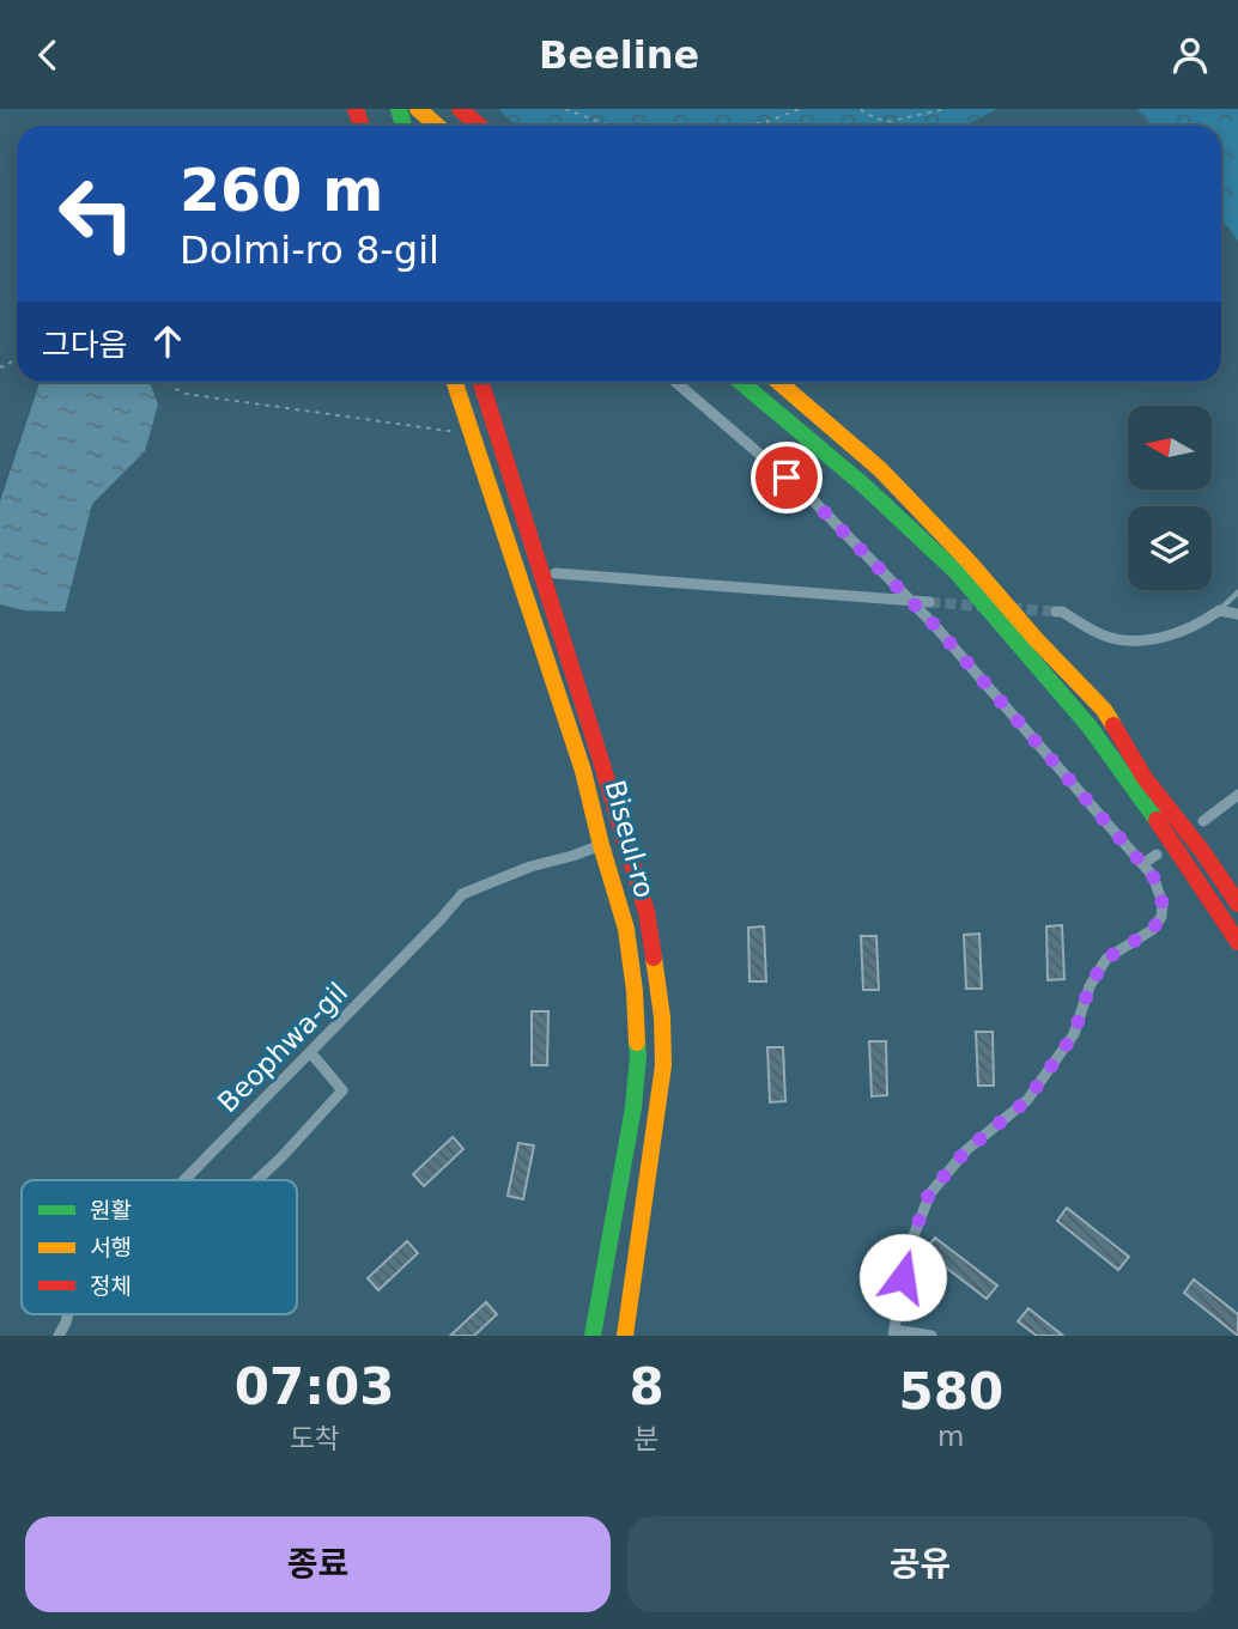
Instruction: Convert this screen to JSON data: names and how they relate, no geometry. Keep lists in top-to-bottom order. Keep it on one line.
{"streets":{"main road":["Biseul-ro"],"street":["Beophwa-gil"]},"crossings":[["Biseul-ro","Beophwa-gil"]],"legend":["원활","서행","정체"],"north":"left","page":{"header":"Beeline","turn":["260 m","Dolmi-ro 8-gil"],"then":"그다음","eta":["07:03","도착","8","분","580","m"],"buttons":["종료","공유"]}}
